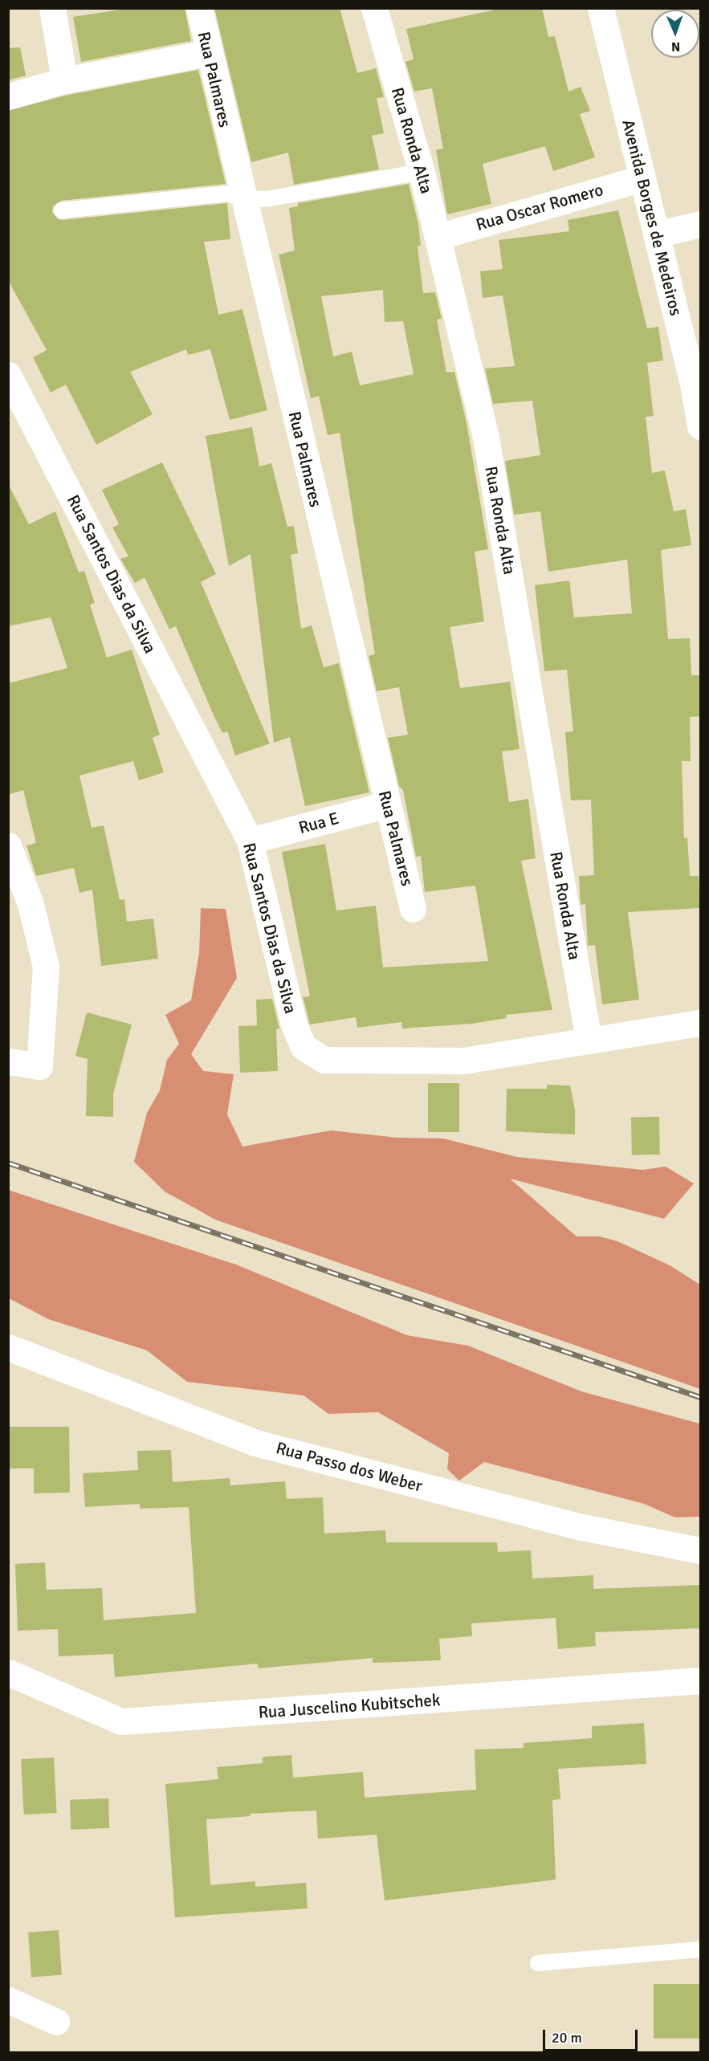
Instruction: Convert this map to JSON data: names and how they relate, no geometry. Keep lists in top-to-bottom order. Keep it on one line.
{"streets":{"street":["Rua Palmares","Rua Ronda Alta","Rua Oscar Romero","Avenida Borges de Medeiros","Rua Santos Dias da Silva","Rua E","Rua Passo dos Weber","Rua Juscelino Kubitschek"]},"crossings":[["Rua Palmares","Rua E"],["Rua Ronda Alta","Rua Oscar Romero"],["Rua Ronda Alta","Rua Santos Dias da Silva"],["Rua Oscar Romero","Avenida Borges de Medeiros"],["Rua Santos Dias da Silva","Rua E"]],"scale_bar":"20 m","north":"bottom"}
